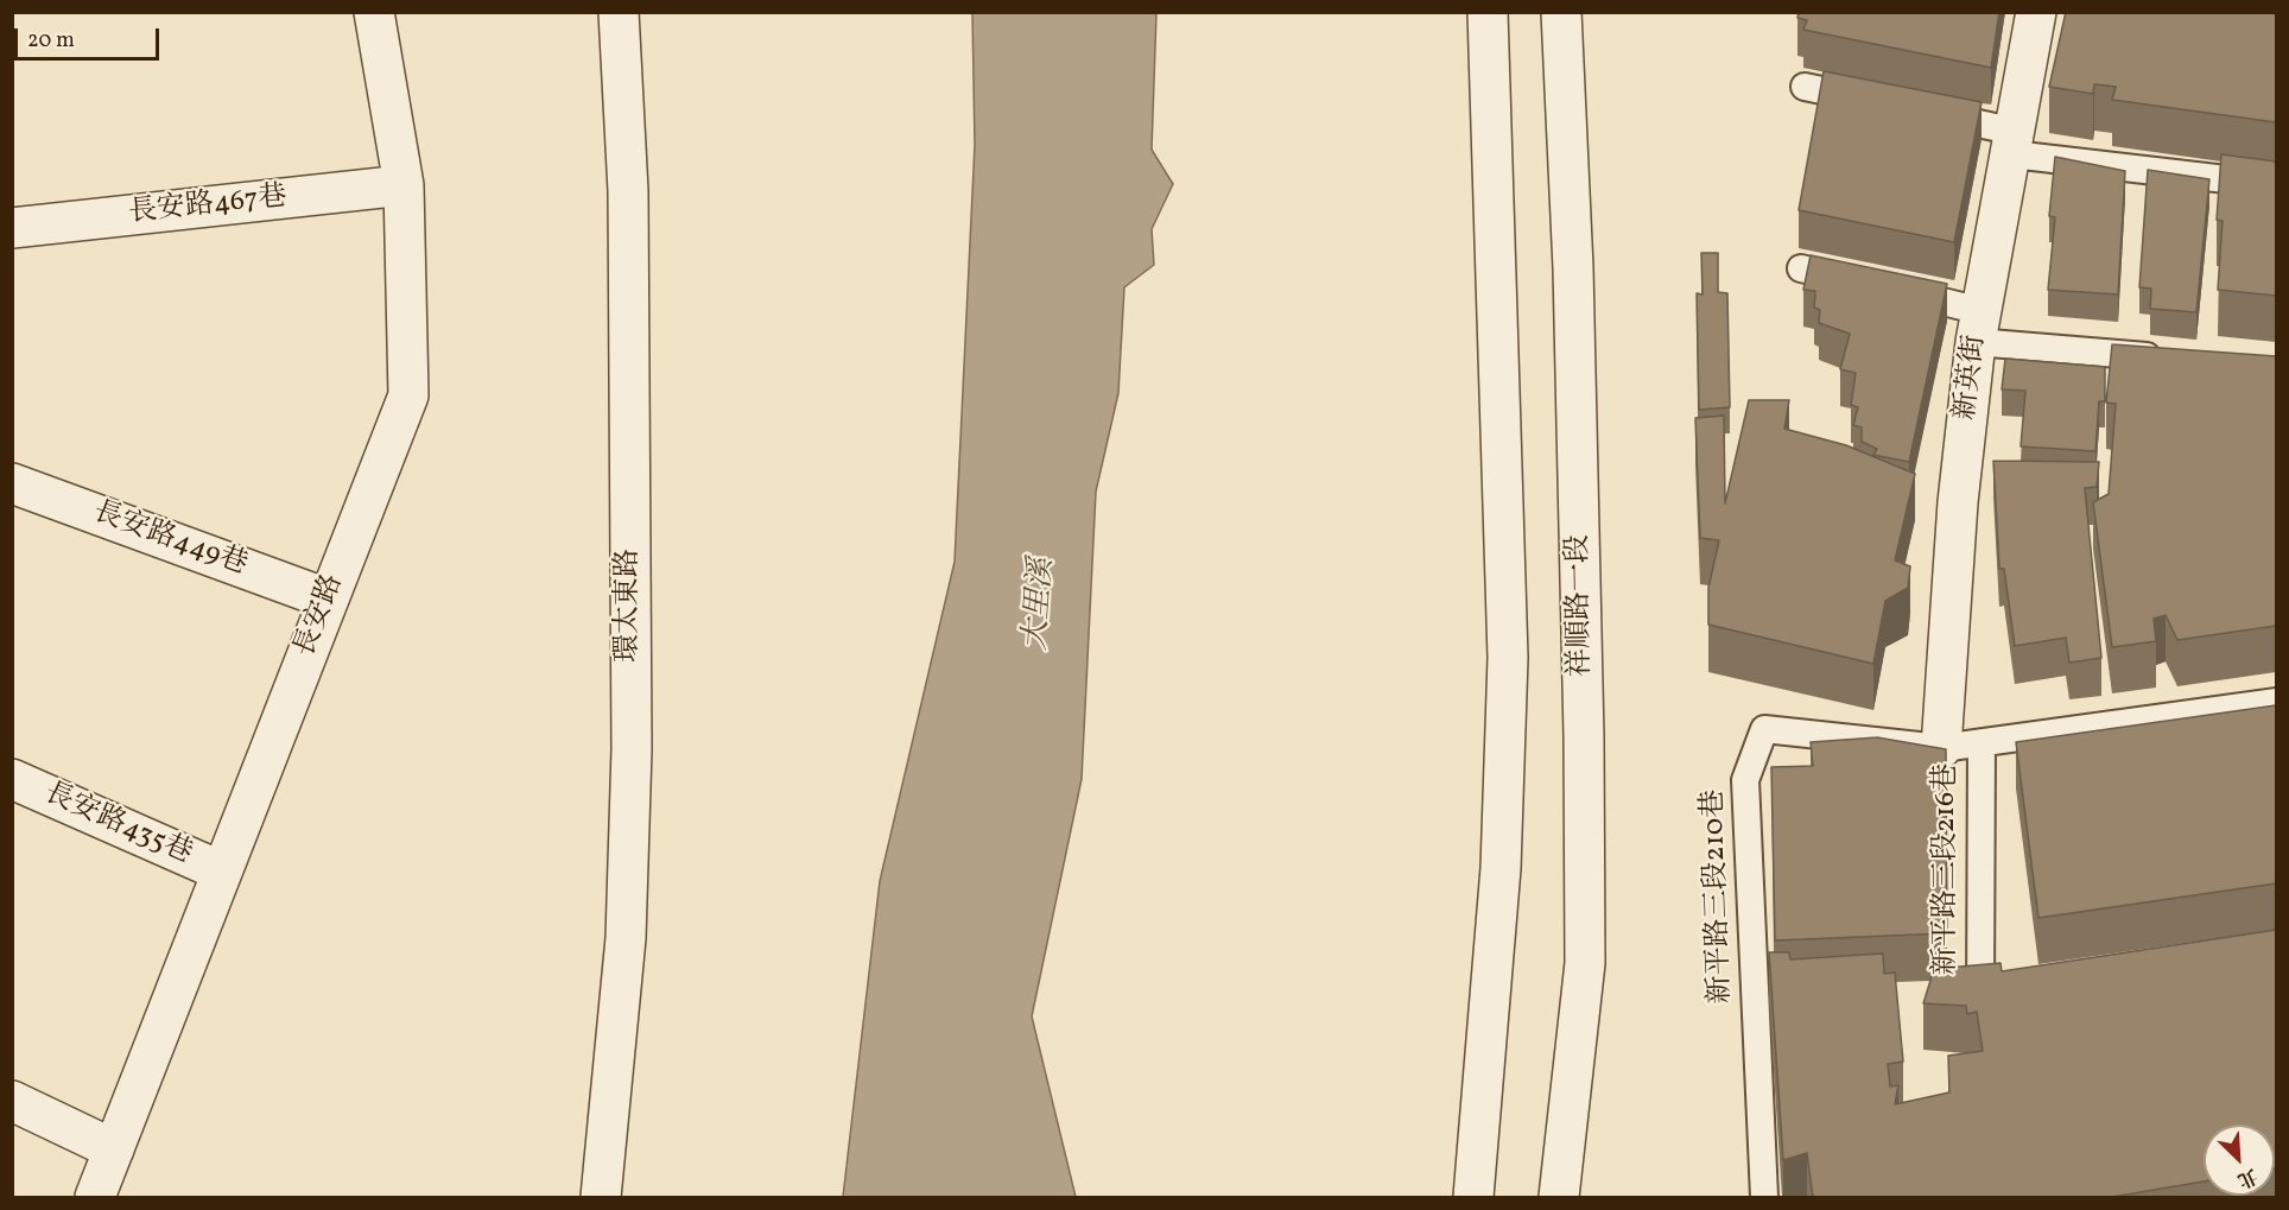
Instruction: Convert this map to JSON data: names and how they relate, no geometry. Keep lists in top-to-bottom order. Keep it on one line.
{"streets":{"street":["長安路467巷","新英街","長安路449巷","環太東路","祥順路一段","長安路","長安路435巷"],"lane":["新平路三段216巷","新平路三段210巷"]},"crossings":[["長安路467巷","長安路"],["新英街","新平路三段210巷"],["長安路449巷","長安路"],["長安路","長安路435巷"],["新平路三段216巷","新平路三段210巷"]],"water":["大里溪"],"scale_bar":"20 m","north":"bottom right"}
